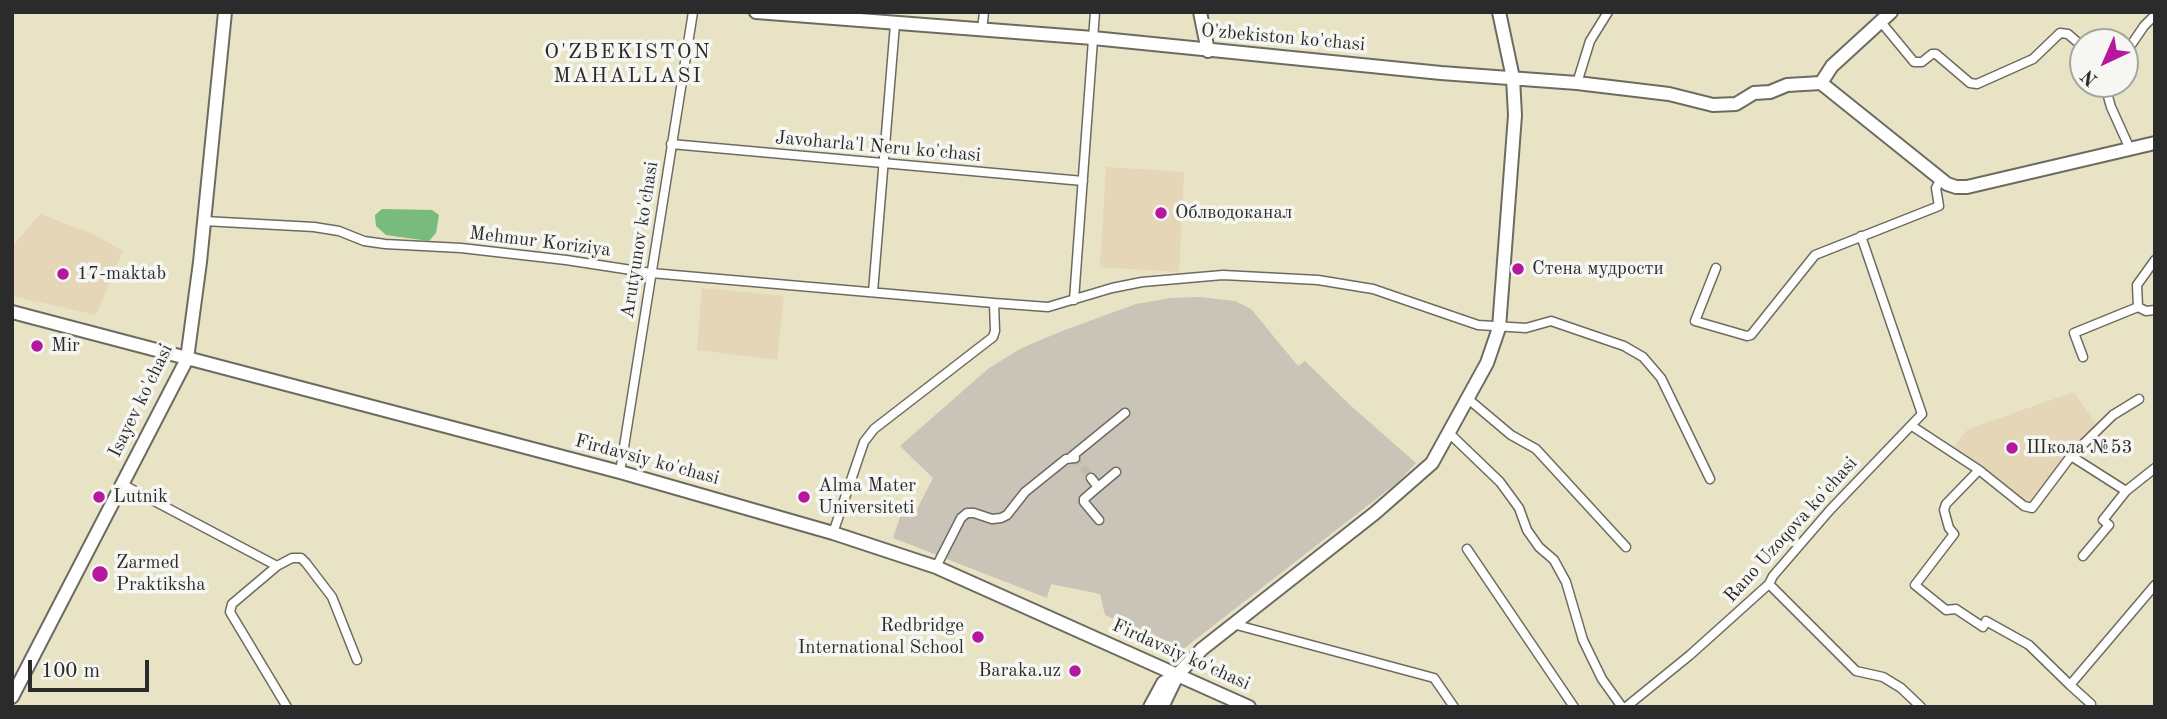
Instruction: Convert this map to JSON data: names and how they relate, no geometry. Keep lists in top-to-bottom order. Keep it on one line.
{"streets":{"main road":["O'zbekiston ko'chasi","Isayev ko'chasi","Firdavsiy ko'chasi"],"street":["Javoharla'l Neru ko'chasi","Arutyunov ko'chasi","Mehmur Koriziya","Rano Uzoqova ko'chasi"]},"crossings":[["Javoharla'l Neru ko'chasi","Arutyunov ko'chasi"],["Arutyunov ko'chasi","Mehmur Koriziya"],["Arutyunov ko'chasi","Firdavsiy ko'chasi"],["Mehmur Koriziya","Isayev ko'chasi"],["Isayev ko'chasi","Firdavsiy ko'chasi"]],"districts":["O'ZBEKISTON MAHALLASI"],"places":["Облводоканал","Стена мудрости","17-maktab","Mir","Школа №53","Lutnik","Alma Mater Universiteti","Zarmed Praktiksha","Redbridge International School","Baraka.uz"],"scale_bar":"100 m","north":"bottom left"}
